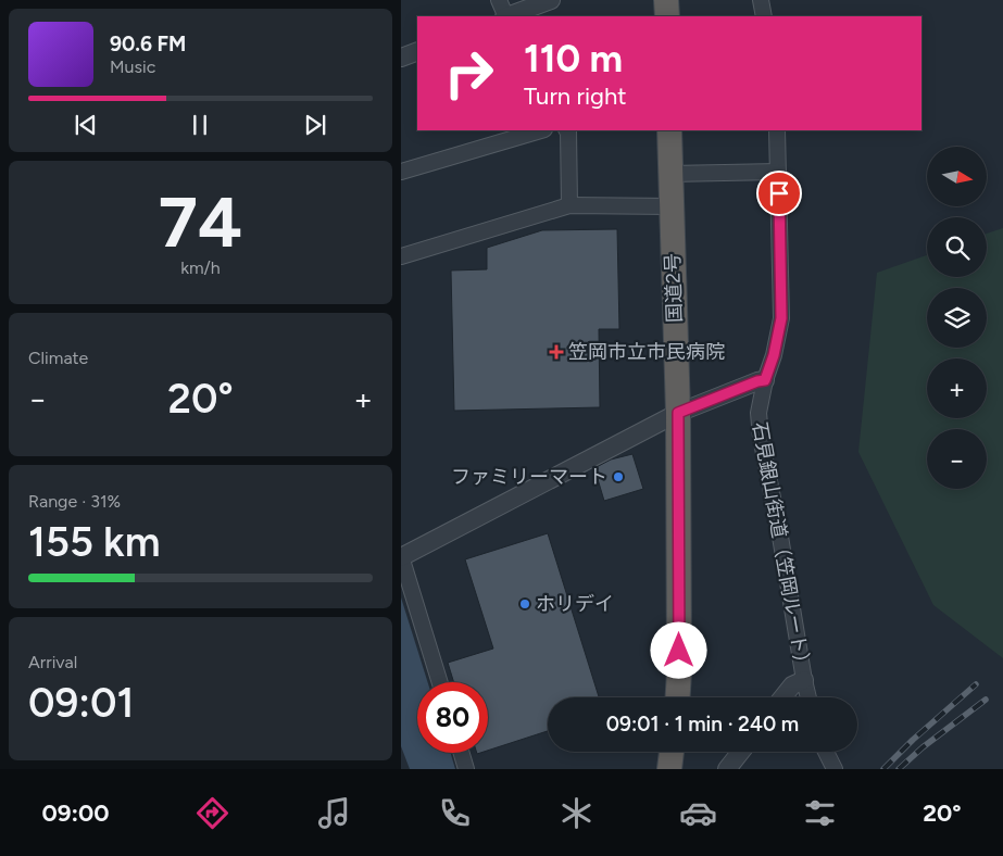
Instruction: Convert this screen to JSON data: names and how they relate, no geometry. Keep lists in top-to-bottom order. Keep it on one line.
{"streets":{"highway":["国道2号"],"street":["石見銀山街道（笠岡ルート）"]},"places":{"health":["笠岡市立市民病院"],"other":["ファミリーマート","ホリデイ"]},"north":"right","page":{"turn":["110 m","Turn right"],"song":["90.6 FM","Music"],"map_buttons":["+","−"],"tile":[["74","km/h"],"Climate",["Range · 31%","155 km"],["Arrival","09:01"]],"heat":["−","20°","+"],"limit":"80","trip":"09:01 · 1 min · 240 m","tabs":["09:00","20°"]}}
